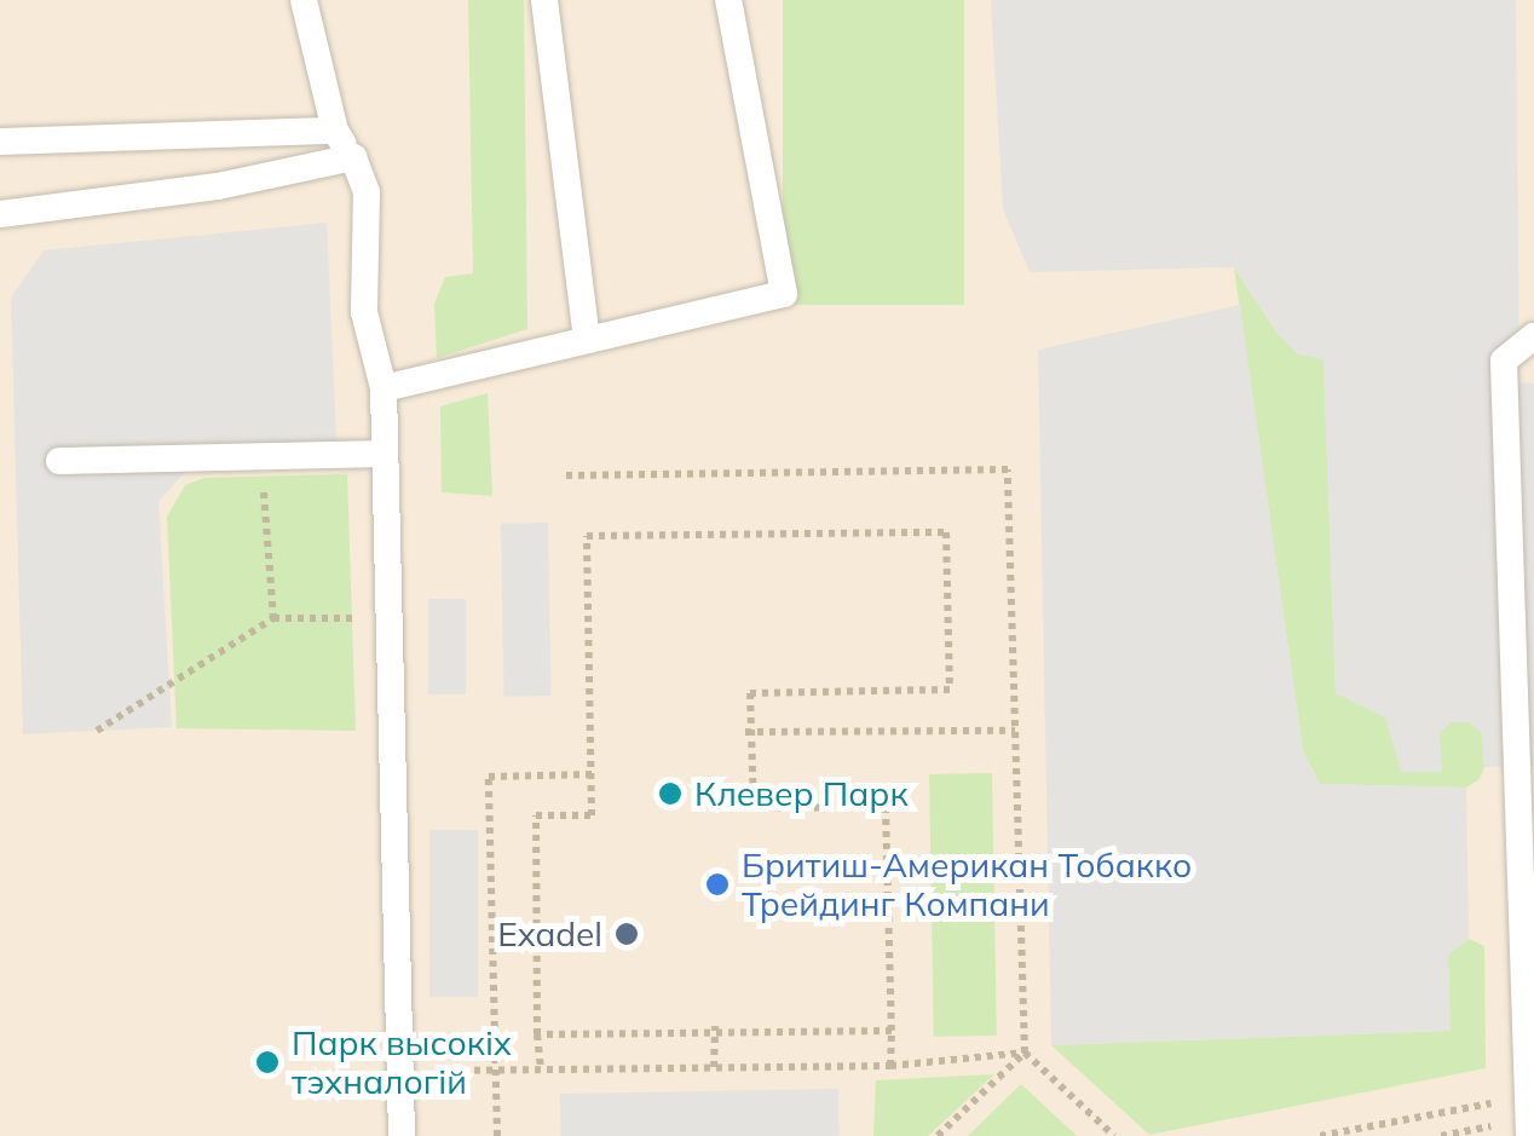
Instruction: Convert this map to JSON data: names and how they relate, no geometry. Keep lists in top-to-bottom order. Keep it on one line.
{"places":["Клевер Парк","Бритиш-Американ Тобакко Трейдинг Компани","Exadel","Парк высокіх тэхналогій"]}
